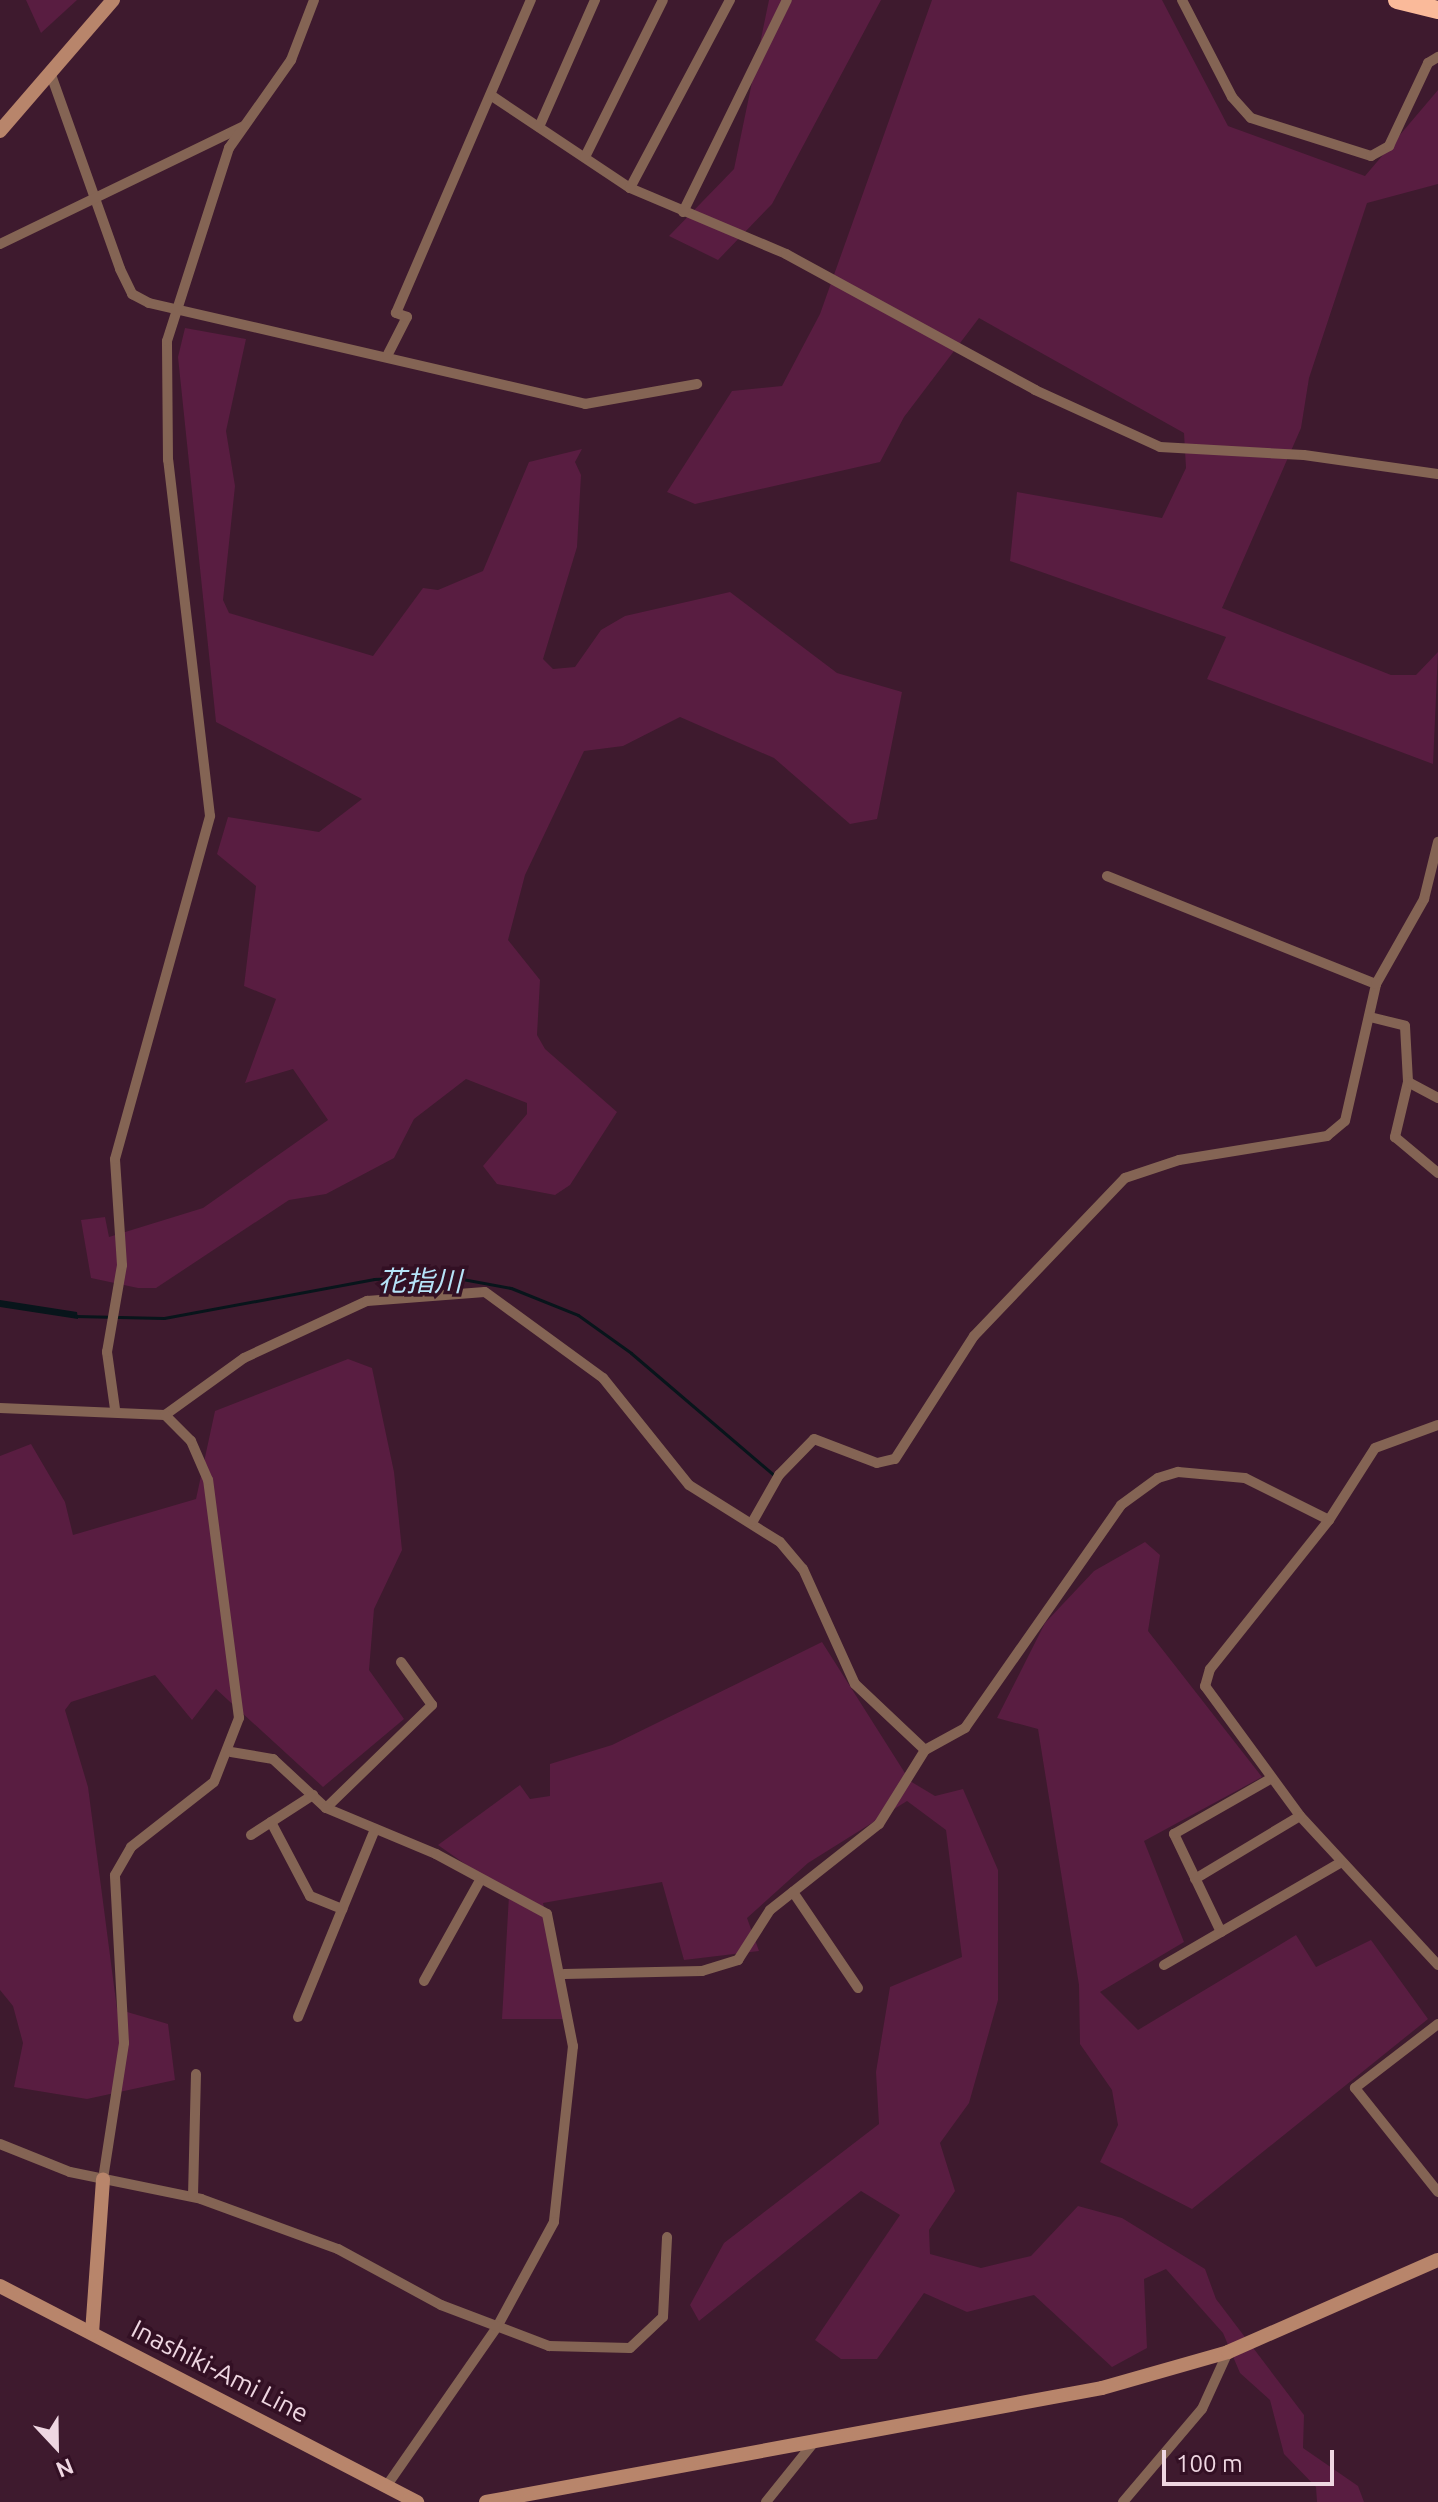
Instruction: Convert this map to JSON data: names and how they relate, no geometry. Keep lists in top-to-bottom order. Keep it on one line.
{"streets":{"street":["Inashiki-Ami Line"]},"water":["花指川"],"scale_bar":"100 m","north":"bottom"}
